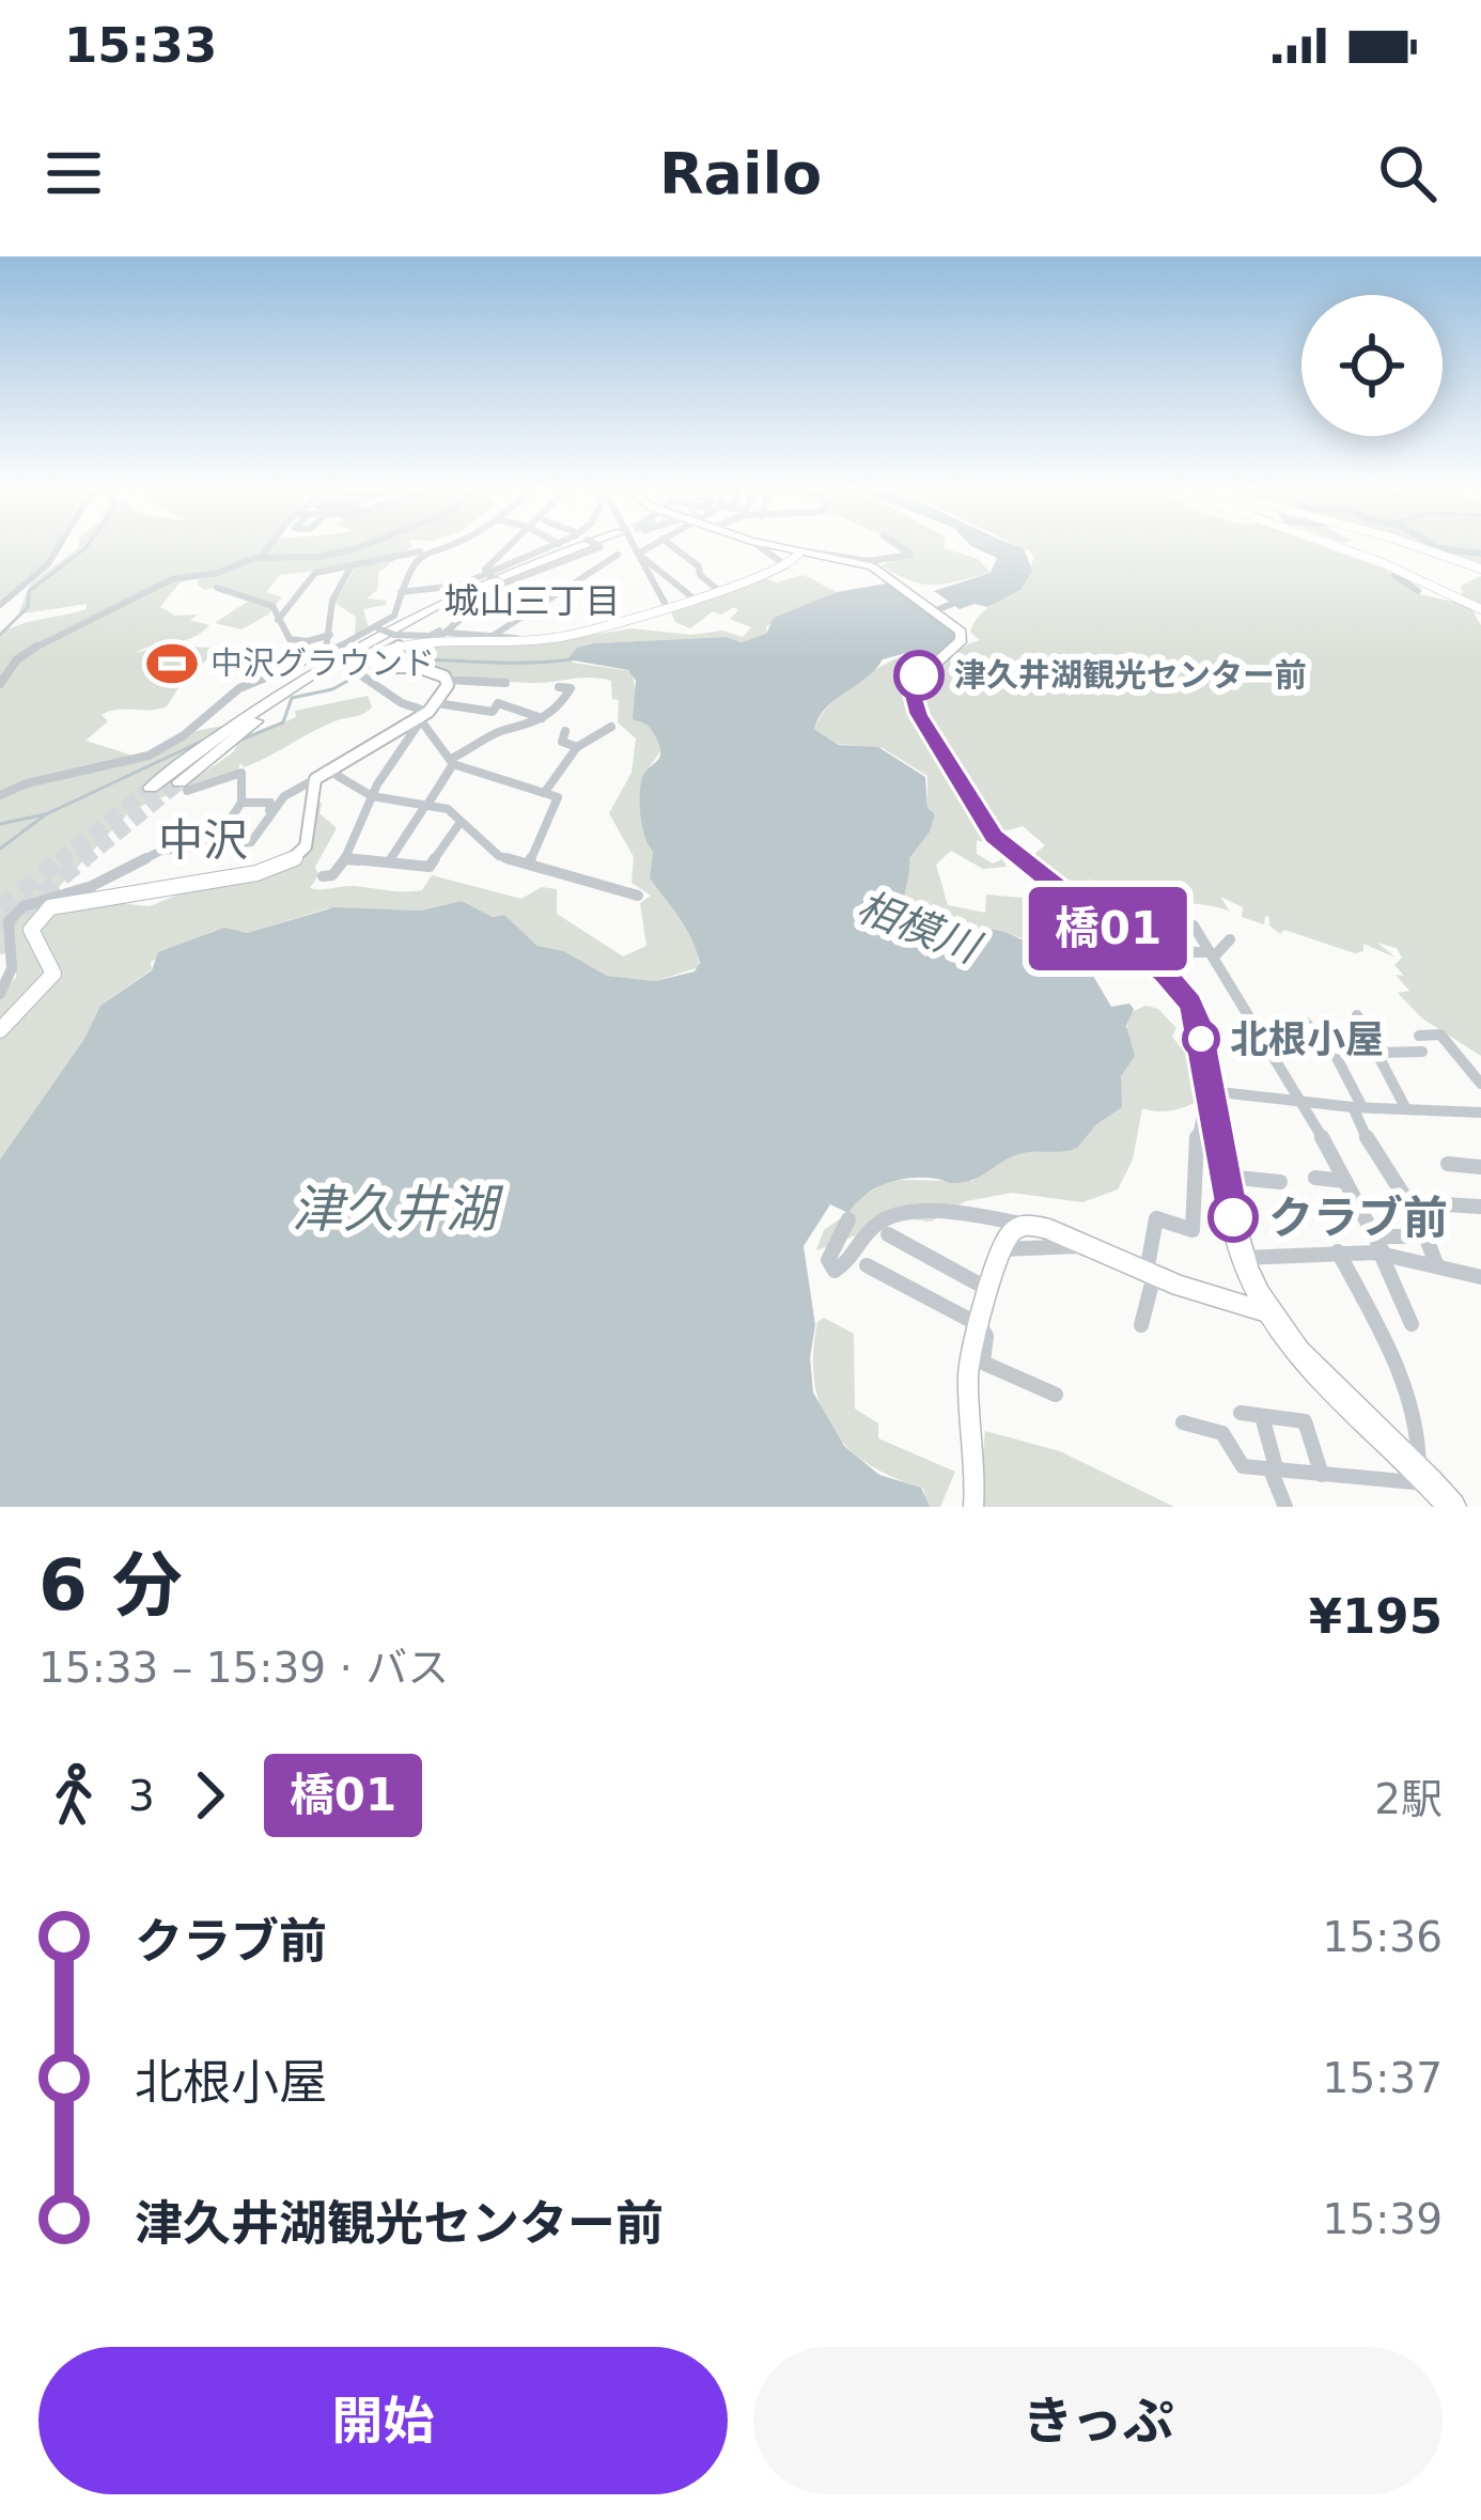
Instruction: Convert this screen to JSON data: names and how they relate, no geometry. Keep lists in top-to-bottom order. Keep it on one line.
{"districts":["城山三丁目","中沢"],"water":["相模川","津久井湖"],"places":{"sports":["中沢グラウンド"],"other":["津久井湖観光センター前","北根小屋","クラブ前"]},"lines":["bus line 橋01"],"page":{"status":"15:33","header":"Railo","on_map":"橋01","heading":["6 分","15:33 – 15:39 · バス","¥195"],"legs":["3","橋01","2駅"],"list":[{"name":"クラブ前","value":"15:36"},{"name":"北根小屋","value":"15:37"},{"name":"津久井湖観光センター前","value":"15:39"}],"buttons":["開始","きっぷ"]}}
